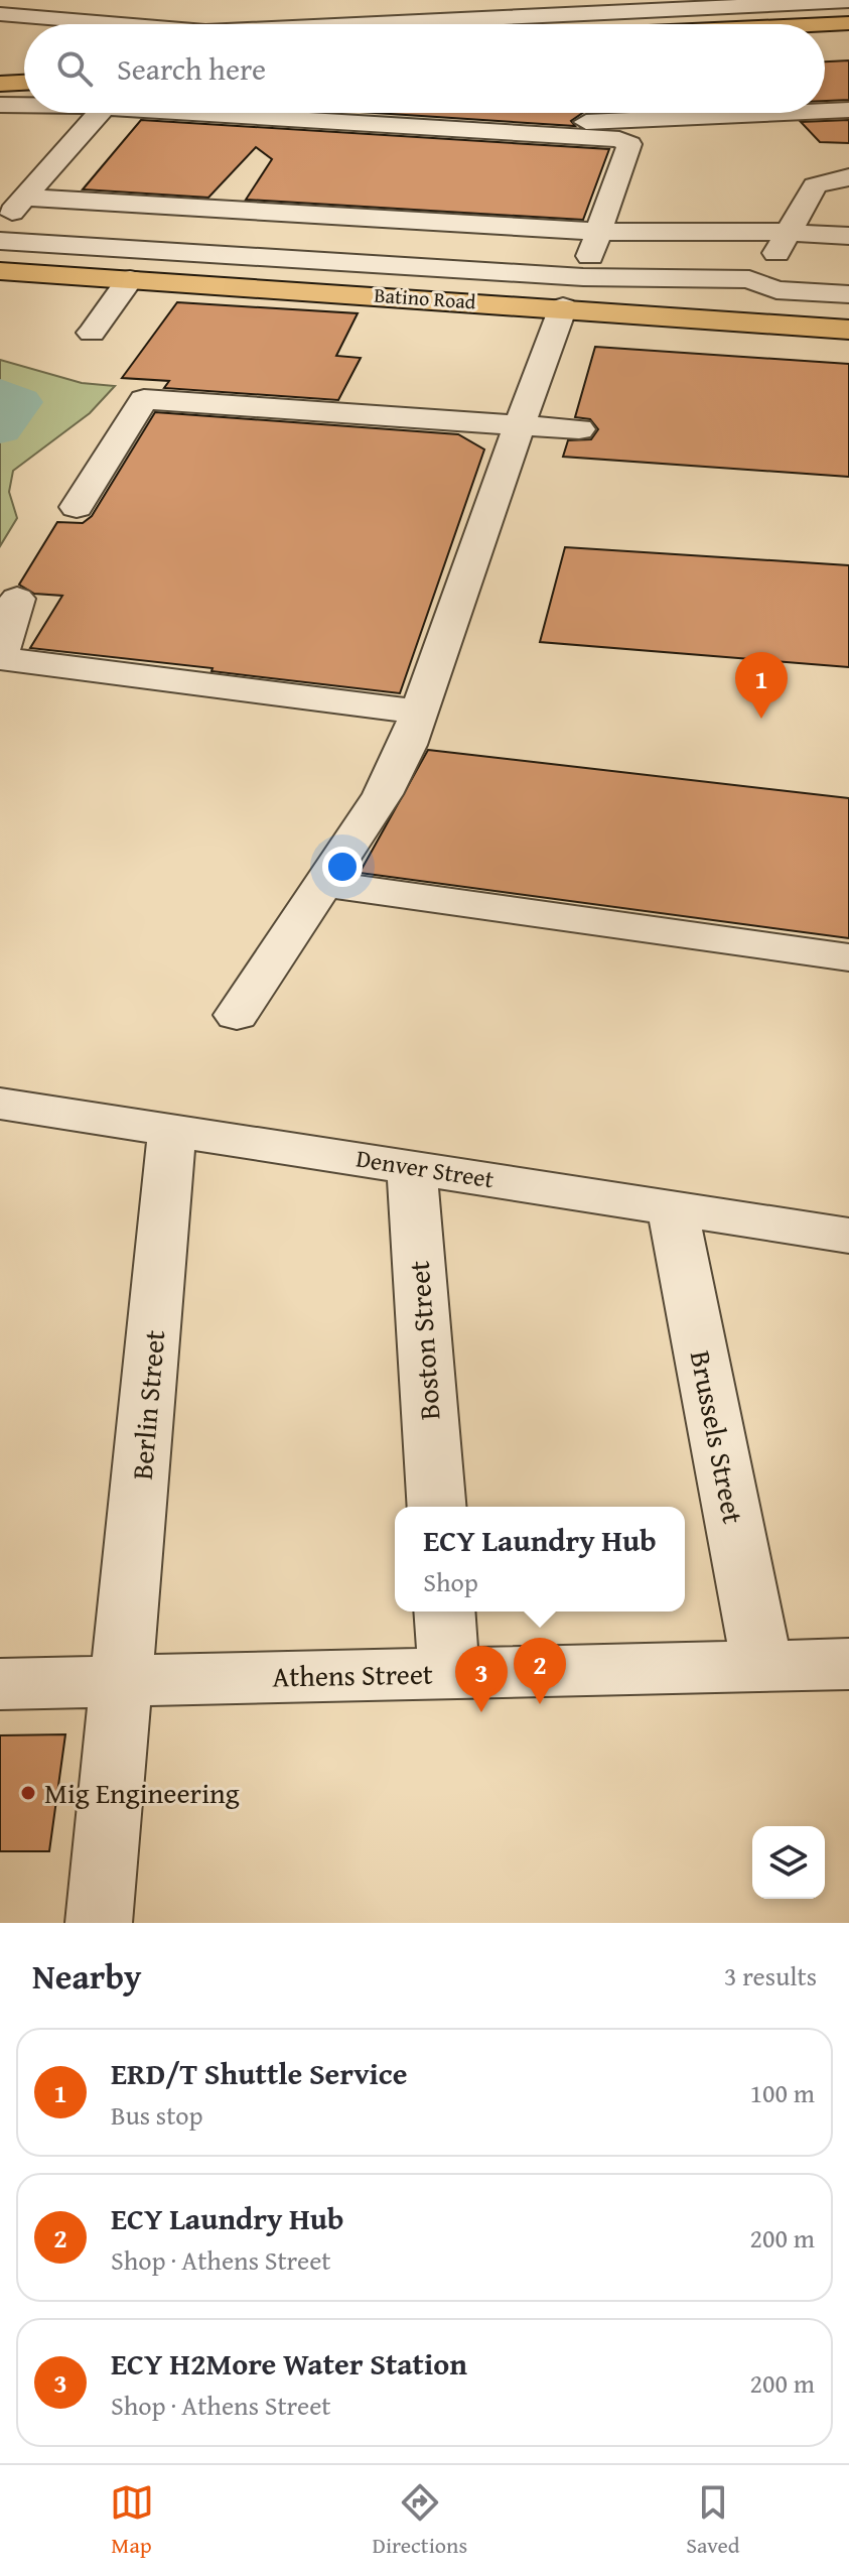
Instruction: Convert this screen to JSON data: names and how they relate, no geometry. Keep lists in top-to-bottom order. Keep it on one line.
{"streets":{"main road":["Batino Road"],"street":["Denver Street","Boston Street","Berlin Street","Brussels Street","Athens Street"]},"crossings":[["Denver Street","Boston Street"],["Denver Street","Berlin Street"],["Denver Street","Brussels Street"],["Berlin Street","Athens Street"],["Brussels Street","Athens Street"]],"places":["Mig Engineering"],"page":{"search":"Search here","pins":["1","2","3"],"popup":["ECY Laundry Hub","Shop"],"heading":["Nearby","3 results"],"list":[{"mark":"1","name":"ERD/T Shuttle Service","note":"Bus stop","value":"100 m"},{"mark":"2","name":"ECY Laundry Hub","note":"Shop · Athens Street","value":"200 m"},{"mark":"3","name":"ECY H2More Water Station","note":"Shop · Athens Street","value":"200 m"}],"nav":["Map","Directions","Saved"]}}
